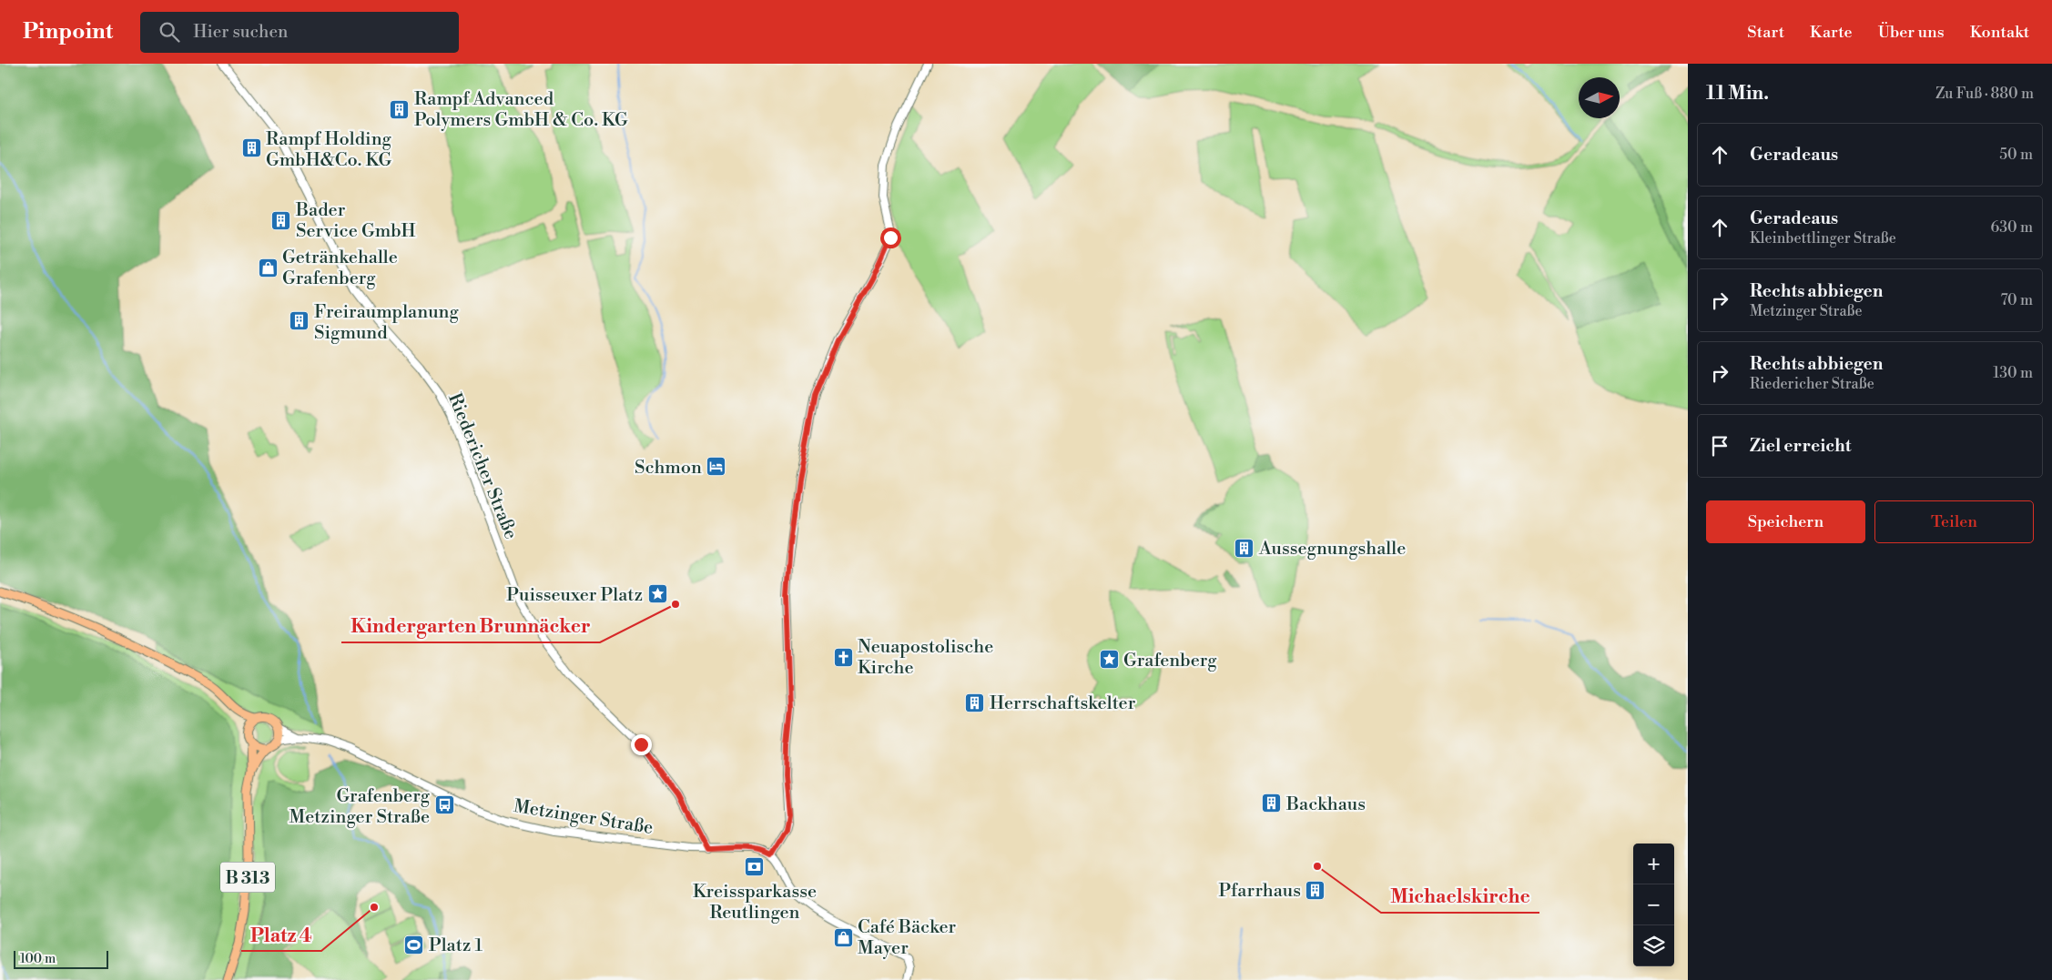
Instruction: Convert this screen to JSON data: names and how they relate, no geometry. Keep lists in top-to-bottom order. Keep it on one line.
{"streets":{"main road":["B 313"],"street":["Riedericher Straße","Metzinger Straße"]},"crossings":[["Riedericher Straße","Metzinger Straße"],["Metzinger Straße","B 313"]],"places":{"building":["Rampf Advanced Polymers GmbH & Co. KG","Rampf Holding GmbH&Co. KG","Bader Service GmbH","Freiraumplanung Sigmund","Aussegnungshalle","Herrschaftskelter","Backhaus","Pfarrhaus"],"shop":["Getränkehalle Grafenberg","Café Bäcker Mayer"],"hotel":["Schmon"],"place":["Puisseuxer Platz","Grafenberg"],"other":["Kindergarten Brunnäcker","Michaelskirche","Platz 4"],"church":["Neuapostolische Kirche"],"bus stop":["Grafenberg Metzinger Straße"],"bank":["Kreissparkasse Reutlingen"],"sports":["Platz 1"]},"scale_bar":"100 m","north":"right","page":{"header":"Pinpoint","search":"Hier suchen","nav":["Start","Karte","Über uns","Kontakt"],"heading":["11 Min.","Zu Fuß · 880 m"],"list":[["Geradeaus","50 m"],["Geradeaus","Kleinbettlinger Straße","630 m"],["Rechts abbiegen","Metzinger Straße","70 m"],["Rechts abbiegen","Riedericher Straße","130 m"],"Ziel erreicht"],"buttons":["Speichern","Teilen"],"map_buttons":["+","−"],"scale":"100 m"}}
